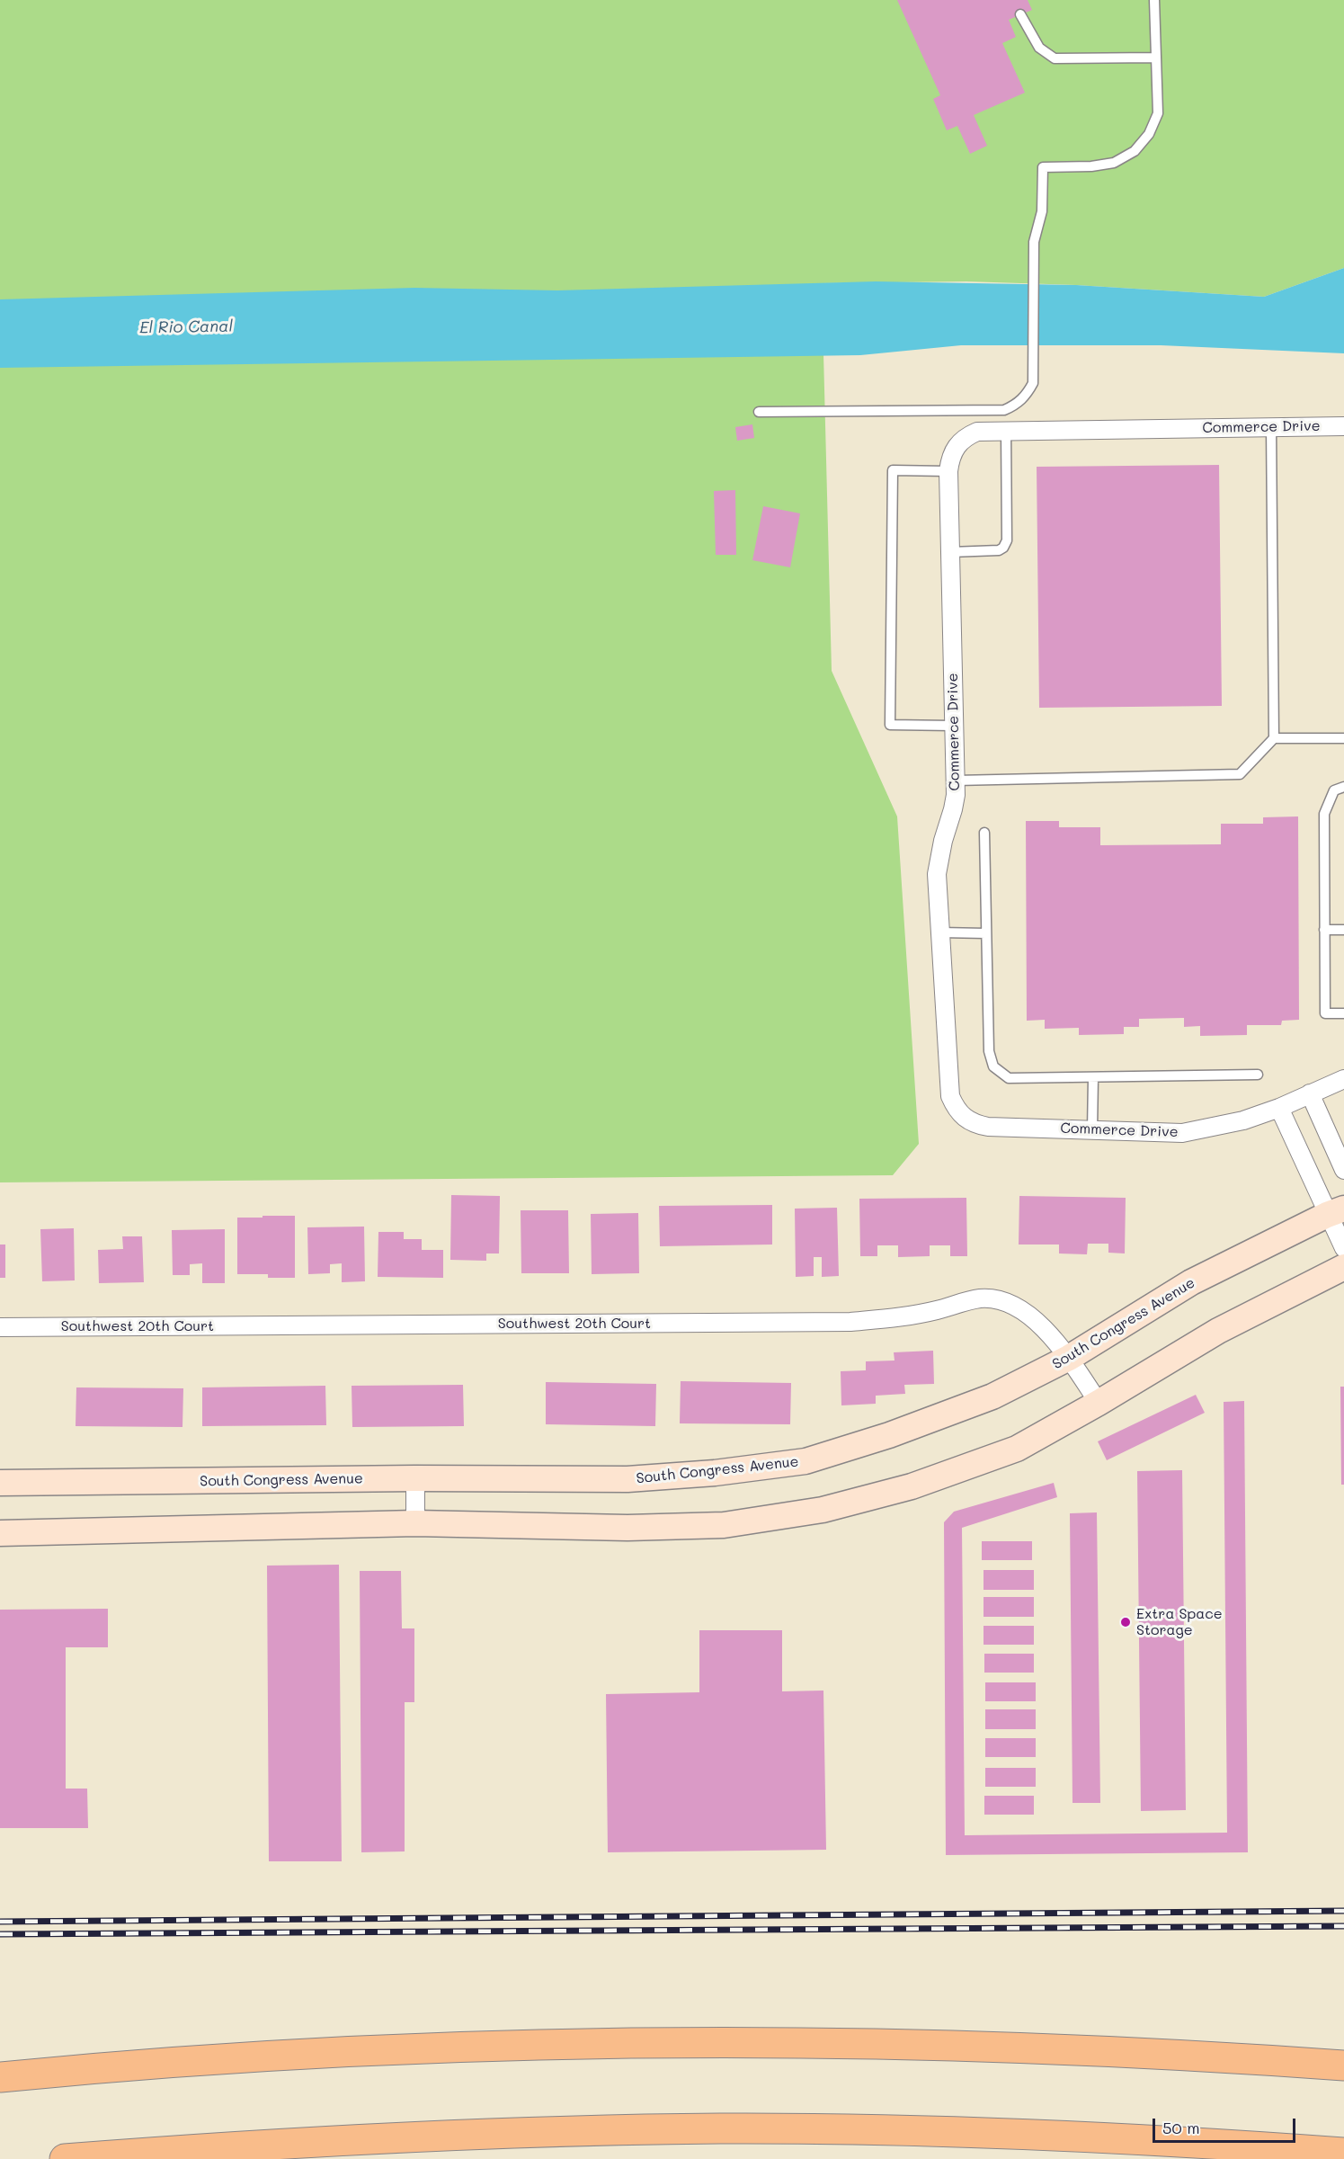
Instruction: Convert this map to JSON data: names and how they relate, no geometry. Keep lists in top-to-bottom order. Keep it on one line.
{"streets":{"main road":["South Congress Avenue"],"street":["Commerce Drive","Southwest 20th Court"]},"crossings":[["Southwest 20th Court","South Congress Avenue"]],"water":["El Rio Canal"],"places":["Extra Space Storage"],"scale_bar":"50 m"}
